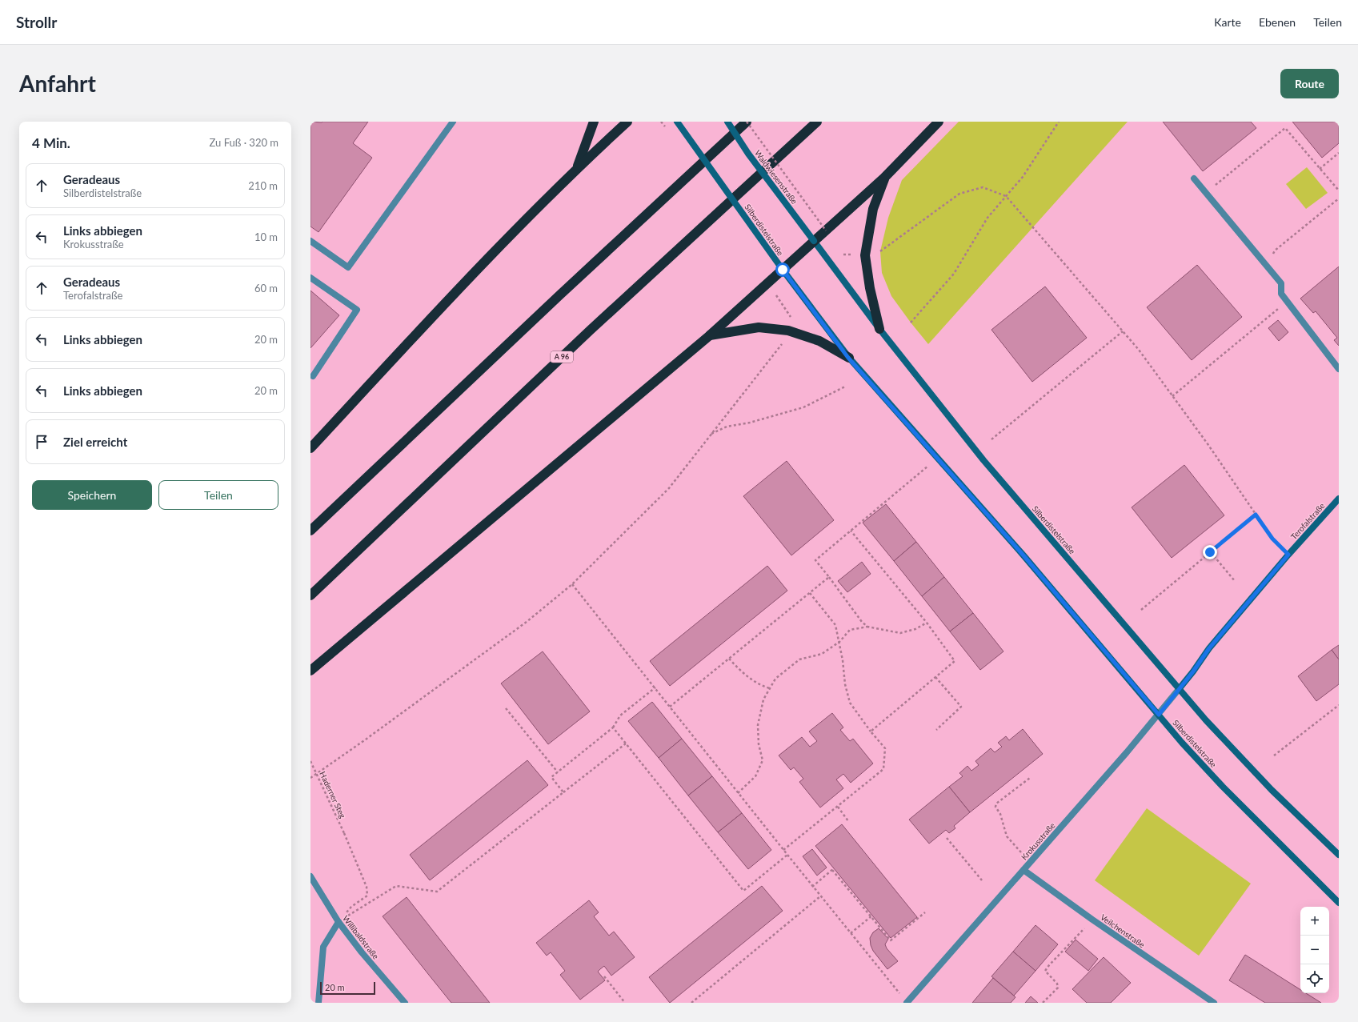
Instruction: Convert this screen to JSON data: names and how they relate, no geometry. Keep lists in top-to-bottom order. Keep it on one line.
{"streets":{"highway":["A 96"],"street":["Waldwiesenstraße","Silberdistelstraße","Terofalstraße","Krokusstraße","Veilchenstraße","Willibaldstraße"],"path":["Haderner Steg"]},"crossings":[["Waldwiesenstraße","Silberdistelstraße"],["Silberdistelstraße","Terofalstraße"],["Silberdistelstraße","Krokusstraße"],["Terofalstraße","Krokusstraße"],["Krokusstraße","Veilchenstraße"]],"scale_bar":"20 m","page":{"header":"Strollr","nav":["Karte","Ebenen","Teilen"],"buttons":["Route",["Speichern","Teilen"]],"title":"Anfahrt","heading":["4 Min.","Zu Fuß · 320 m"],"list":[["Geradeaus","Silberdistelstraße","210 m"],["Links abbiegen","Krokusstraße","10 m"],["Geradeaus","Terofalstraße","60 m"],["Links abbiegen","20 m"],["Links abbiegen","20 m"],"Ziel erreicht"],"map_buttons":["+","−"],"scale":"20 m"}}
